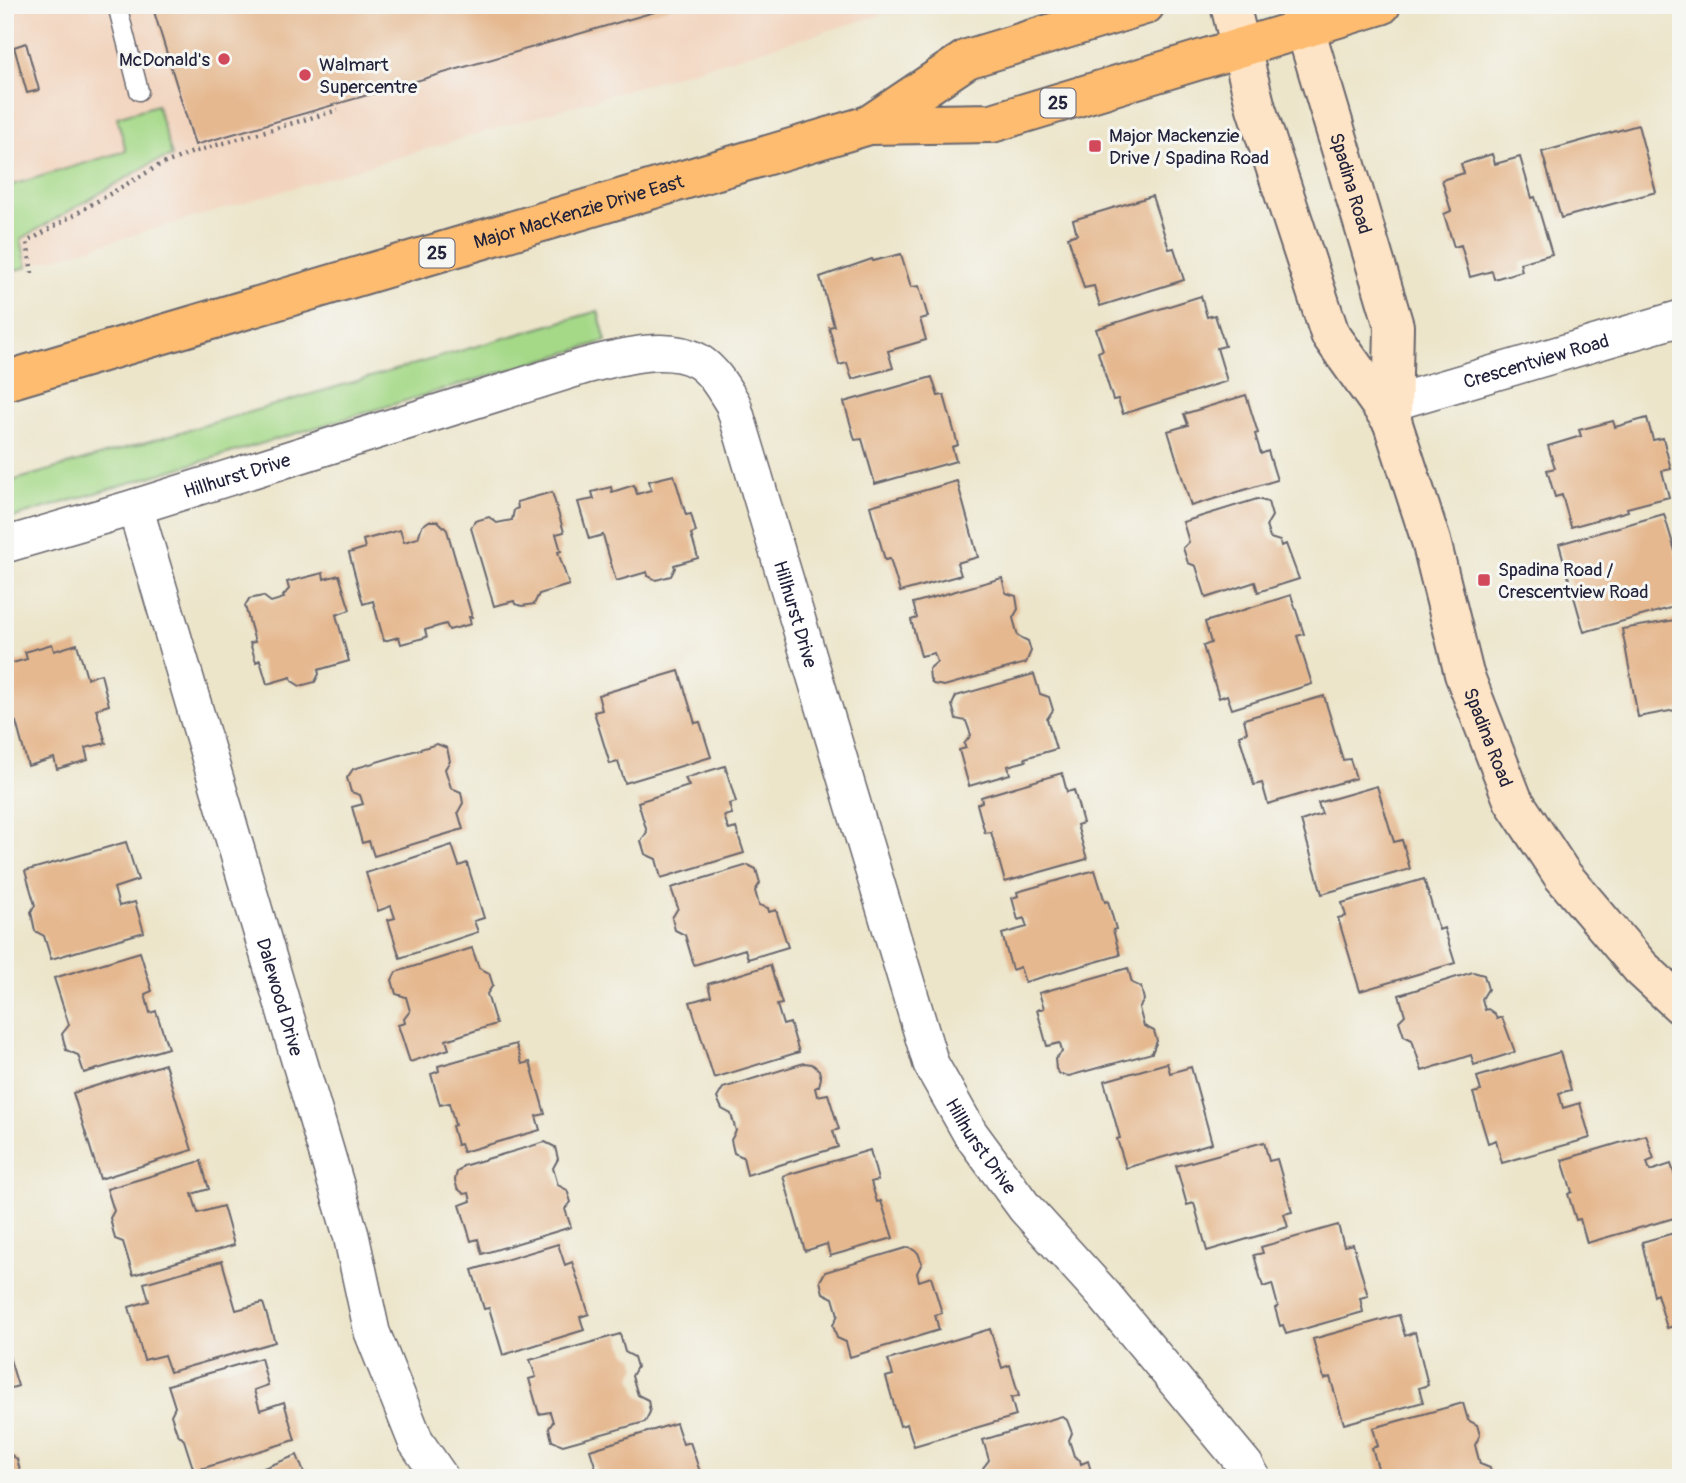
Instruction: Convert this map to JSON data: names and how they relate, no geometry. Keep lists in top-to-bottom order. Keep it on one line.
{"streets":{"main road":["25","Major MacKenzie Drive East"],"street":["Spadina Road","Crescentview Road","Hillhurst Drive","Dalewood Drive"]},"crossings":[["Spadina Road","Major MacKenzie Drive East"],["Spadina Road","Crescentview Road"],["Hillhurst Drive","Dalewood Drive"]],"places":{"other":["McDonald's","Walmart Supercentre"],"transit":["Major Mackenzie Drive / Spadina Road","Spadina Road / Crescentview Road"]}}
